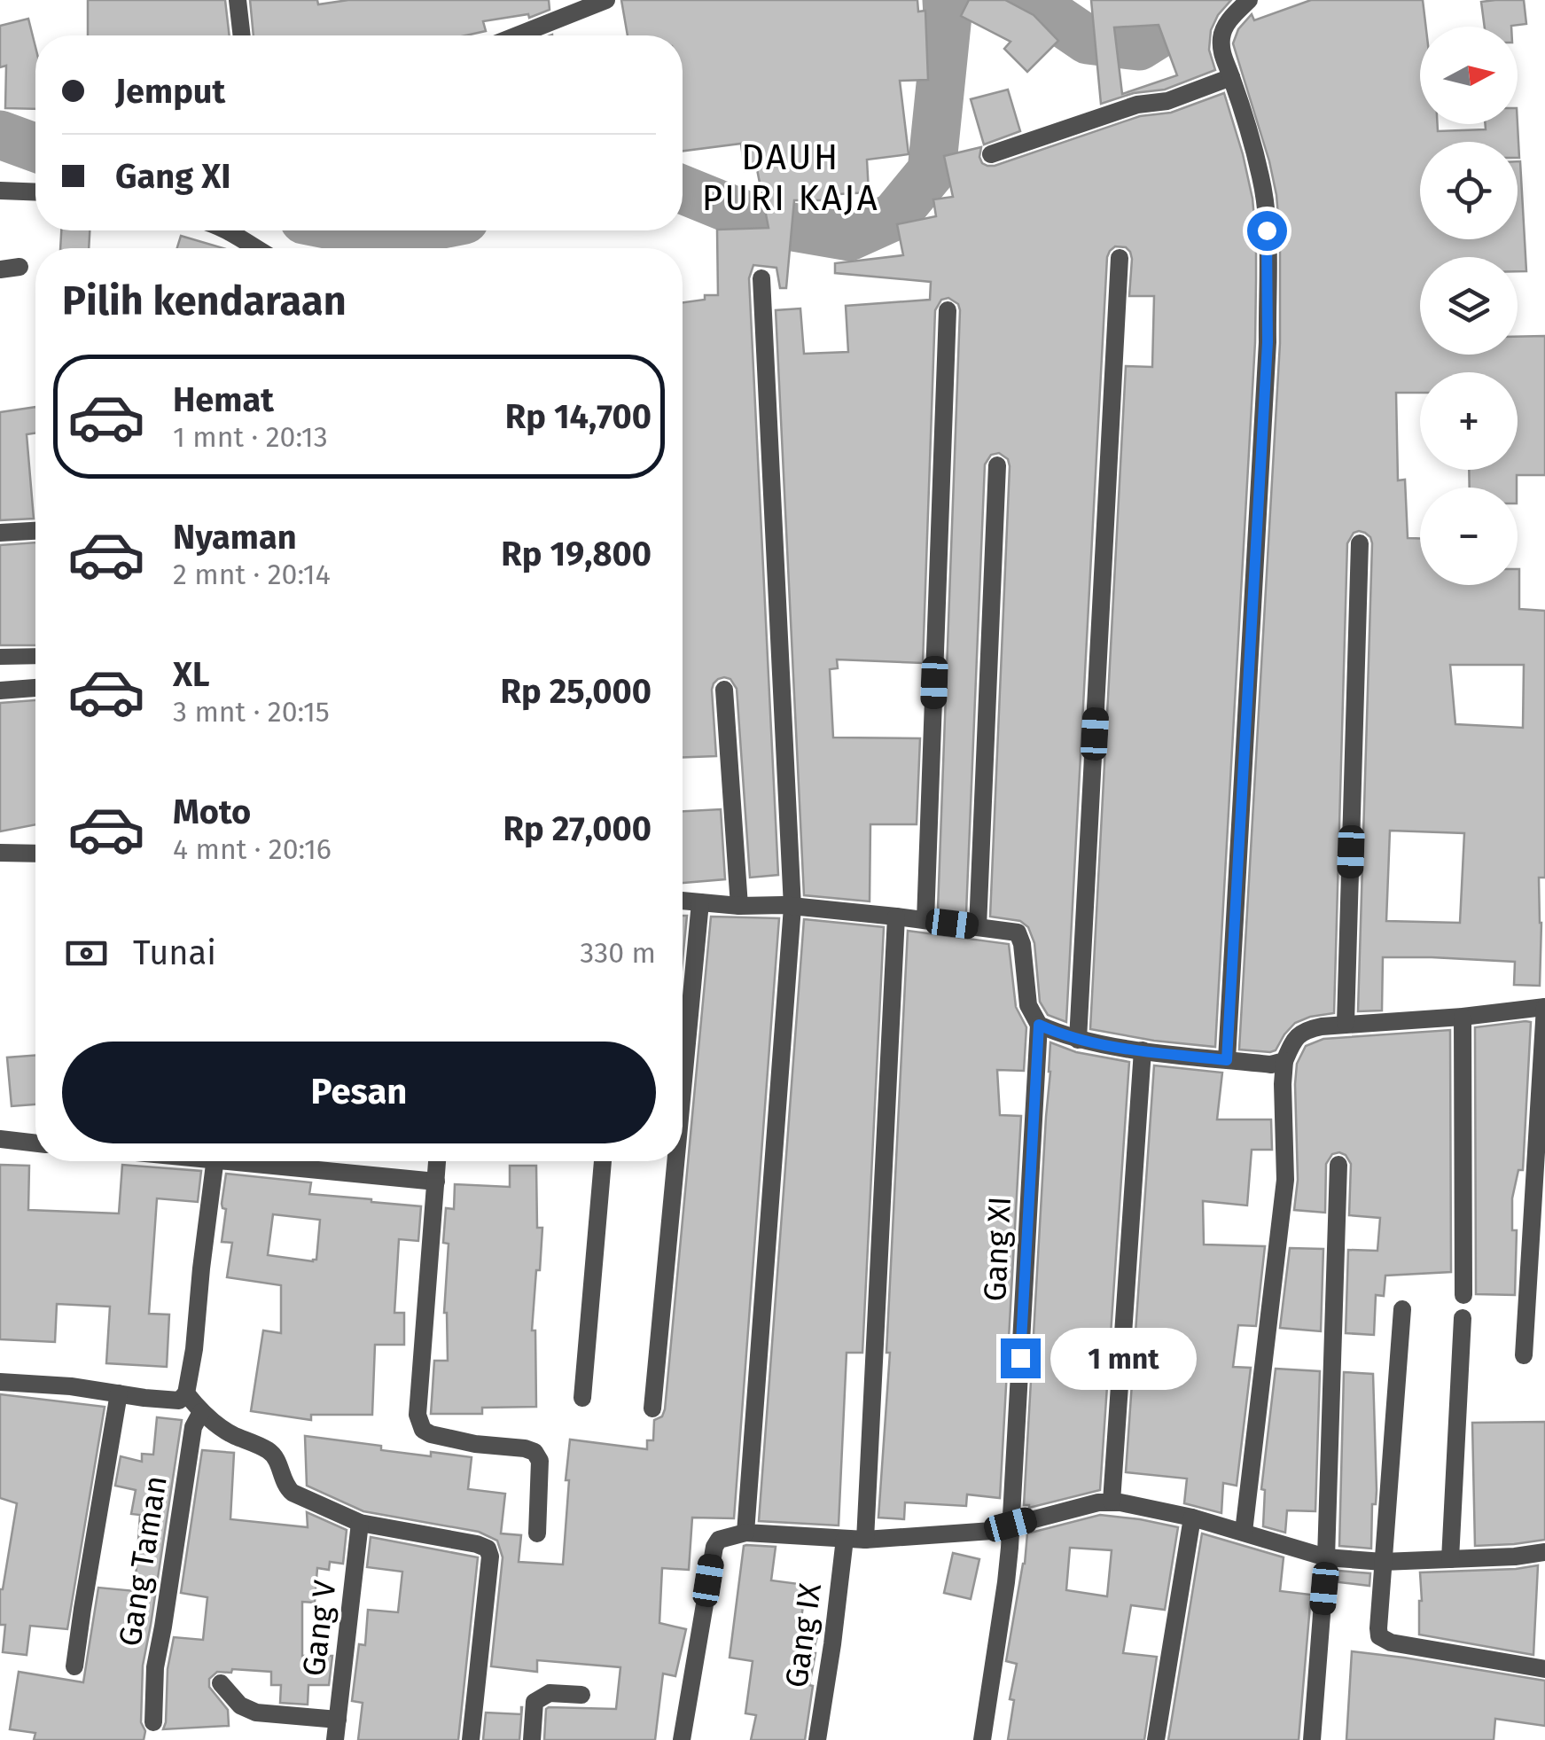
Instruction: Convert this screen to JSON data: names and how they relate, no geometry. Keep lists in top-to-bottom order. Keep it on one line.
{"streets":{"street":["Gang XI","Gang Taman","Gang V","Gang IX"]},"districts":["DAUH PURI KAJA"],"north":"right","page":{"map_buttons":["+","−"],"banner":["Jemput","Gang XI"],"heading":"Pilih kendaraan","list":[{"name":"Hemat","note":"1 mnt · 20:13","value":"Rp 14,700"},{"name":"Nyaman","note":"2 mnt · 20:14","value":"Rp 19,800"},{"name":"XL","note":"3 mnt · 20:15","value":"Rp 25,000"},{"name":"Moto","note":"4 mnt · 20:16","value":"Rp 27,000"}],"pay":["Tunai","330 m"],"buttons":"Pesan","bubble":"1 mnt"}}
